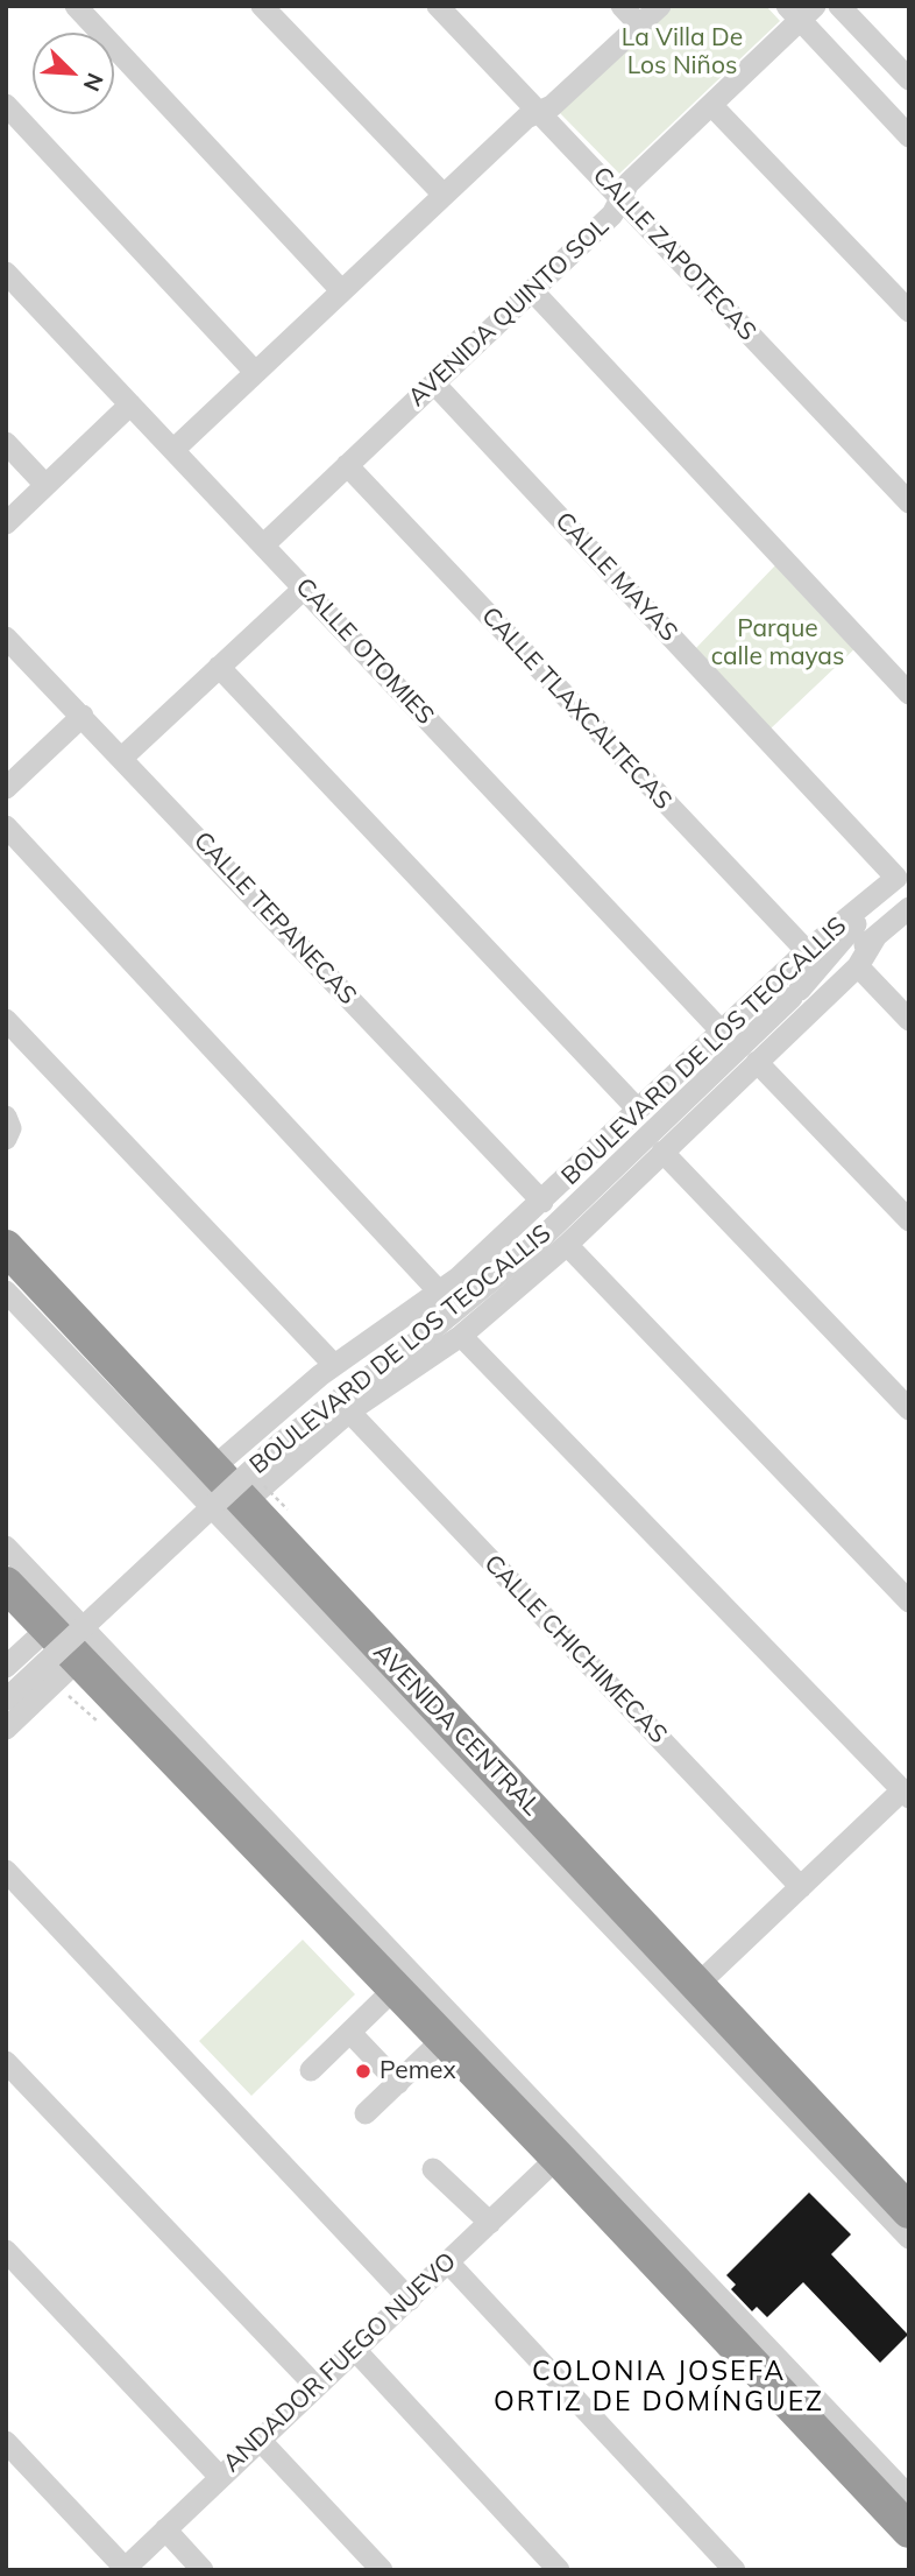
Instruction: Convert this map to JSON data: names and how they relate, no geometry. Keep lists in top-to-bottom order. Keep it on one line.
{"streets":{"highway":["AVENIDA CENTRAL"],"street":["CALLE ZAPOTECAS","AVENIDA QUINTO SOL","CALLE MAYAS","CALLE OTOMIES","CALLE TLAXCALTECAS","CALLE TEPANECAS","BOULEVARD DE LOS TEOCALLIS","CALLE CHICHIMECAS","ANDADOR FUEGO NUEVO"]},"crossings":[["CALLE ZAPOTECAS","AVENIDA QUINTO SOL"],["AVENIDA QUINTO SOL","CALLE MAYAS"],["AVENIDA QUINTO SOL","CALLE OTOMIES"],["AVENIDA QUINTO SOL","CALLE TLAXCALTECAS"],["CALLE MAYAS","BOULEVARD DE LOS TEOCALLIS"],["CALLE OTOMIES","BOULEVARD DE LOS TEOCALLIS"],["CALLE TLAXCALTECAS","BOULEVARD DE LOS TEOCALLIS"],["CALLE TEPANECAS","BOULEVARD DE LOS TEOCALLIS"],["BOULEVARD DE LOS TEOCALLIS","CALLE CHICHIMECAS"],["BOULEVARD DE LOS TEOCALLIS","AVENIDA CENTRAL"]],"districts":["COLONIA JOSEFA ORTIZ DE DOMÍNGUEZ"],"parks":["La Villa De Los Niños","Parque calle mayas"],"places":["Pemex"],"north":"bottom right"}
